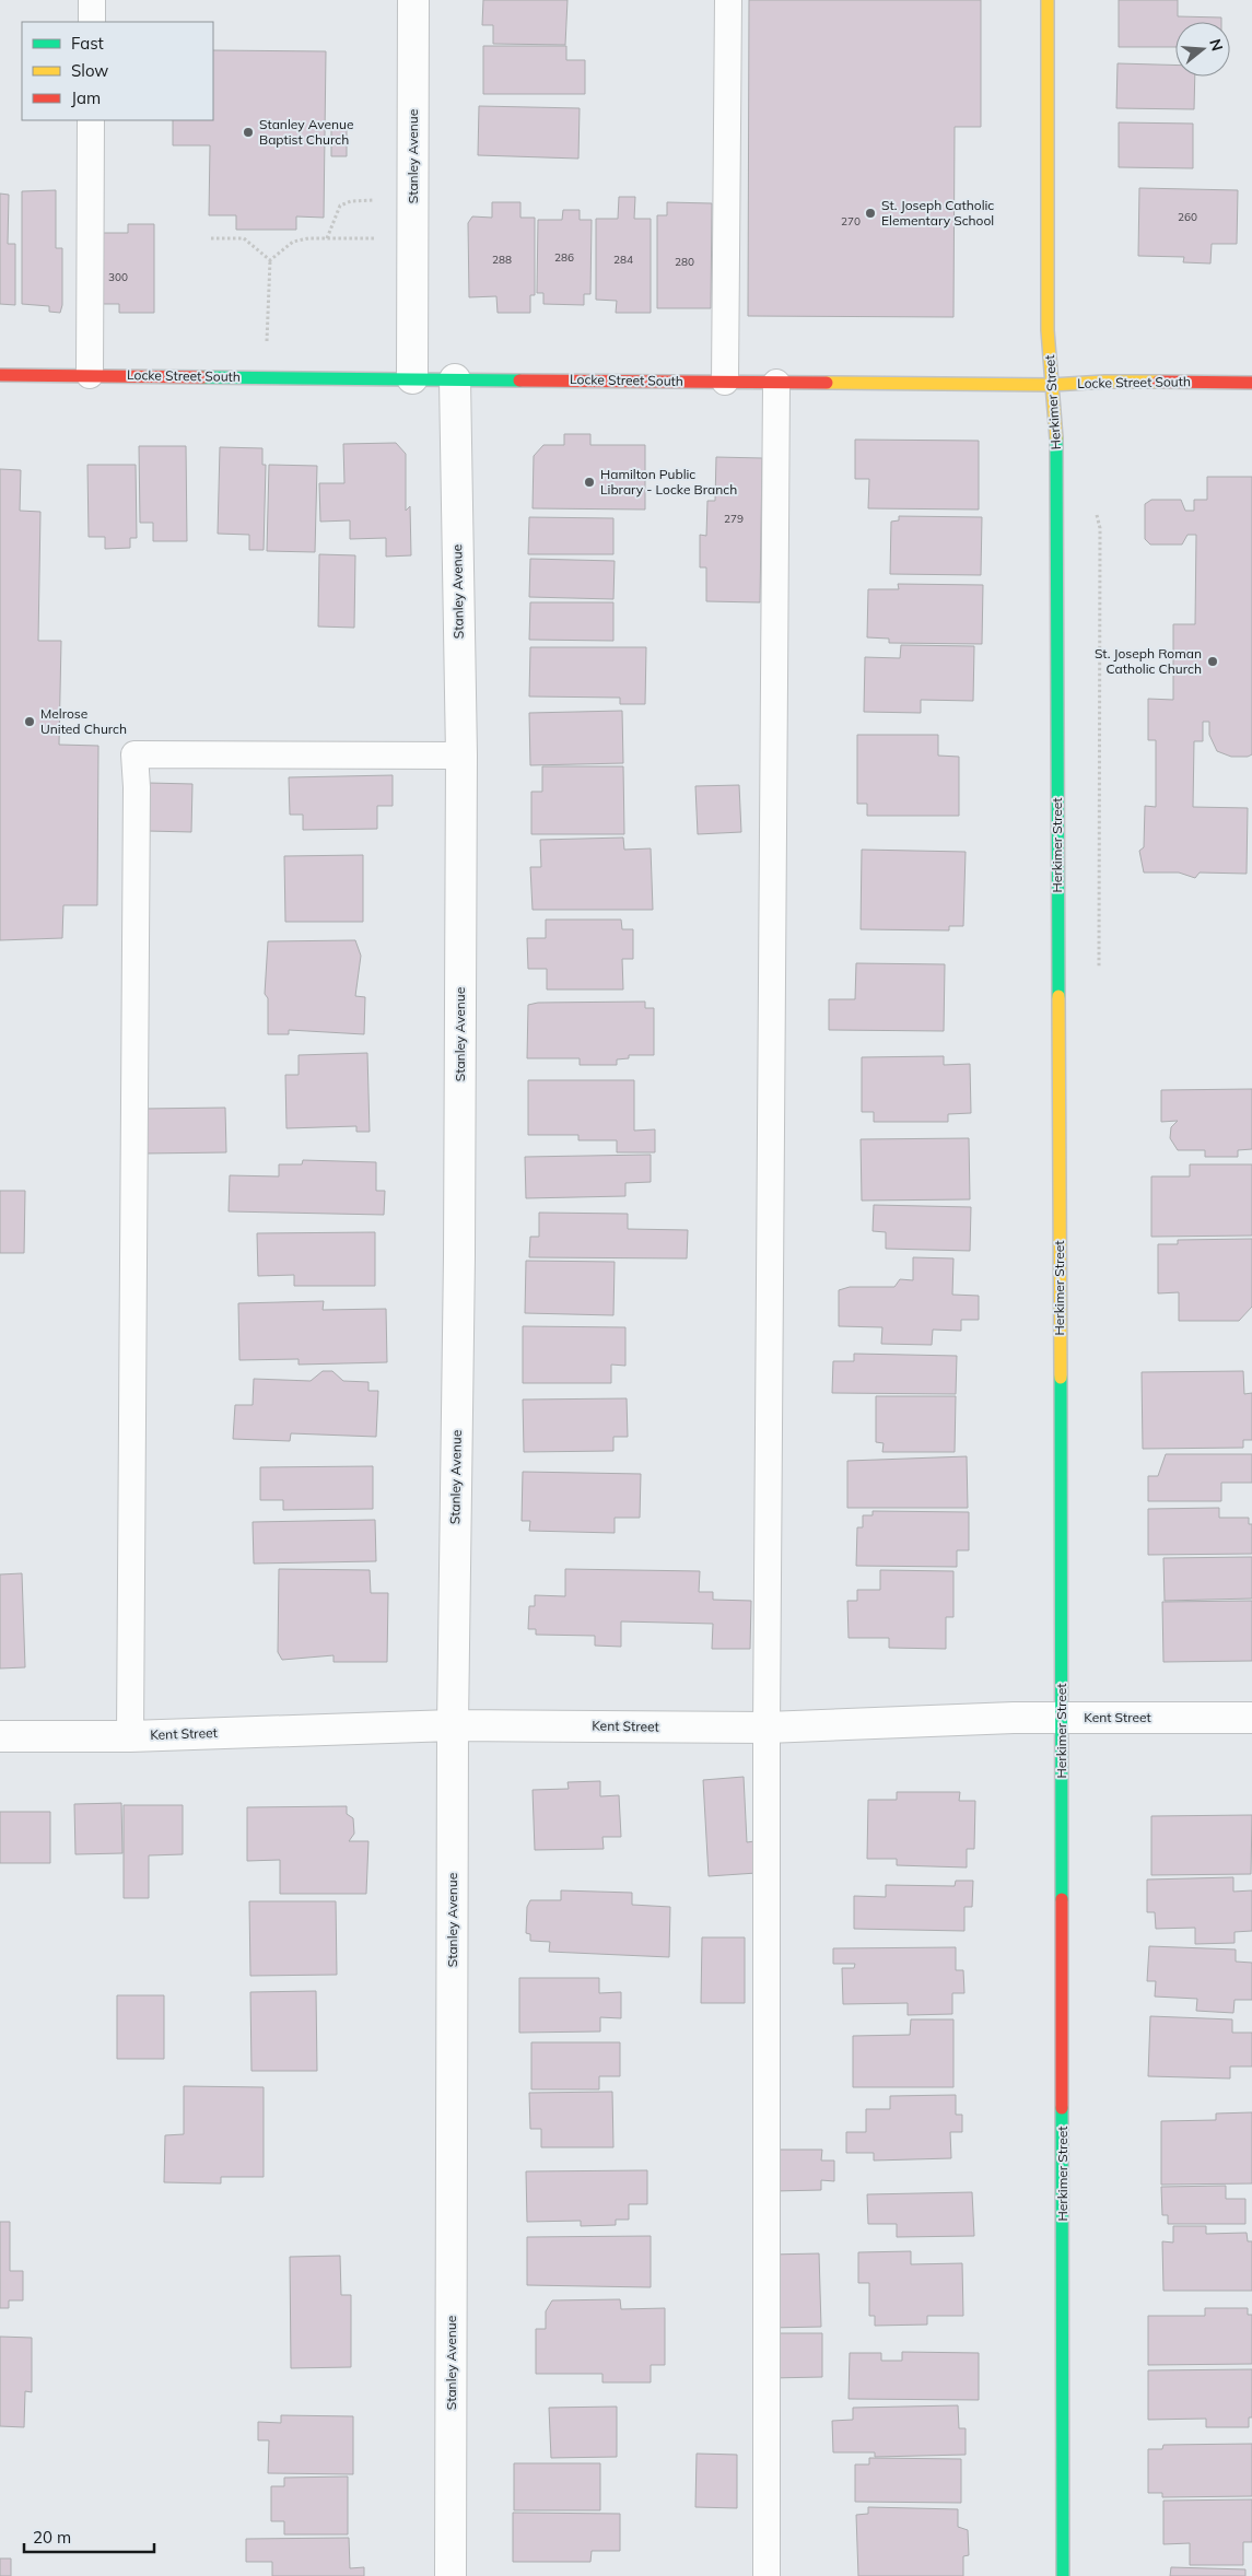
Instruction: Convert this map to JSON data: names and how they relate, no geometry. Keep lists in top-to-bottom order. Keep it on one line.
{"streets":{"street":["Stanley Avenue","Locke Street South","Herkimer Street","Kent Street"]},"crossings":[["Stanley Avenue","Locke Street South"],["Stanley Avenue","Kent Street"],["Locke Street South","Herkimer Street"],["Herkimer Street","Kent Street"]],"places":["Stanley Avenue Baptist Church","St. Joseph Catholic Elementary School","Hamilton Public Library - Locke Branch","St. Joseph Roman Catholic Church","Melrose United Church"],"house_numbers":["260","270","286","288","284","280","300","279"],"legend":["Fast","Slow","Jam"],"scale_bar":"20 m","north":"right"}
